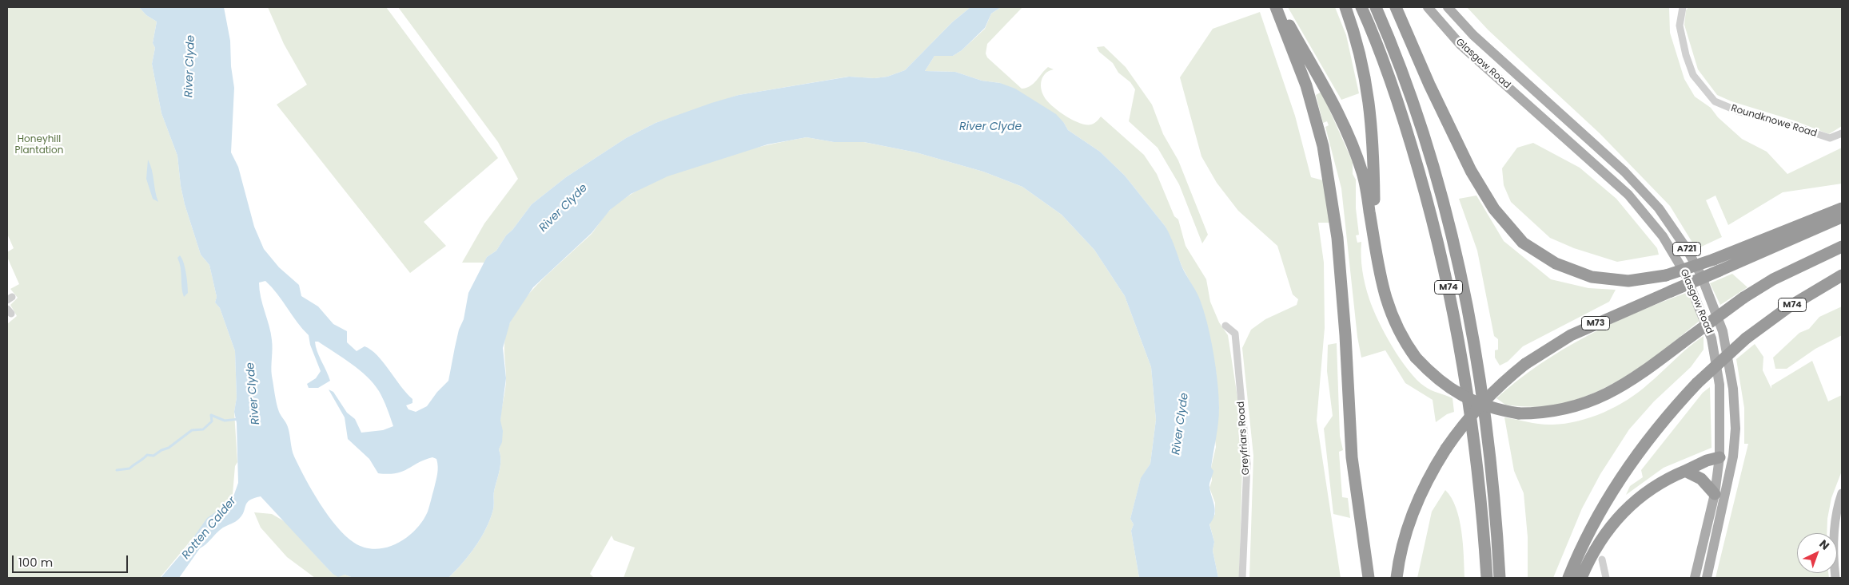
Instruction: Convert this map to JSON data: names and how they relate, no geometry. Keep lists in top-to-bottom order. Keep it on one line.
{"streets":{"highway":["M74","M73"],"main road":["Glasgow Road","A721"],"street":["Roundknowe Road","Greyfriars Road"]},"water":["River Clyde","Rotten Calder"],"parks":["Honeyhill Plantation"],"scale_bar":"100 m","north":"top right"}
